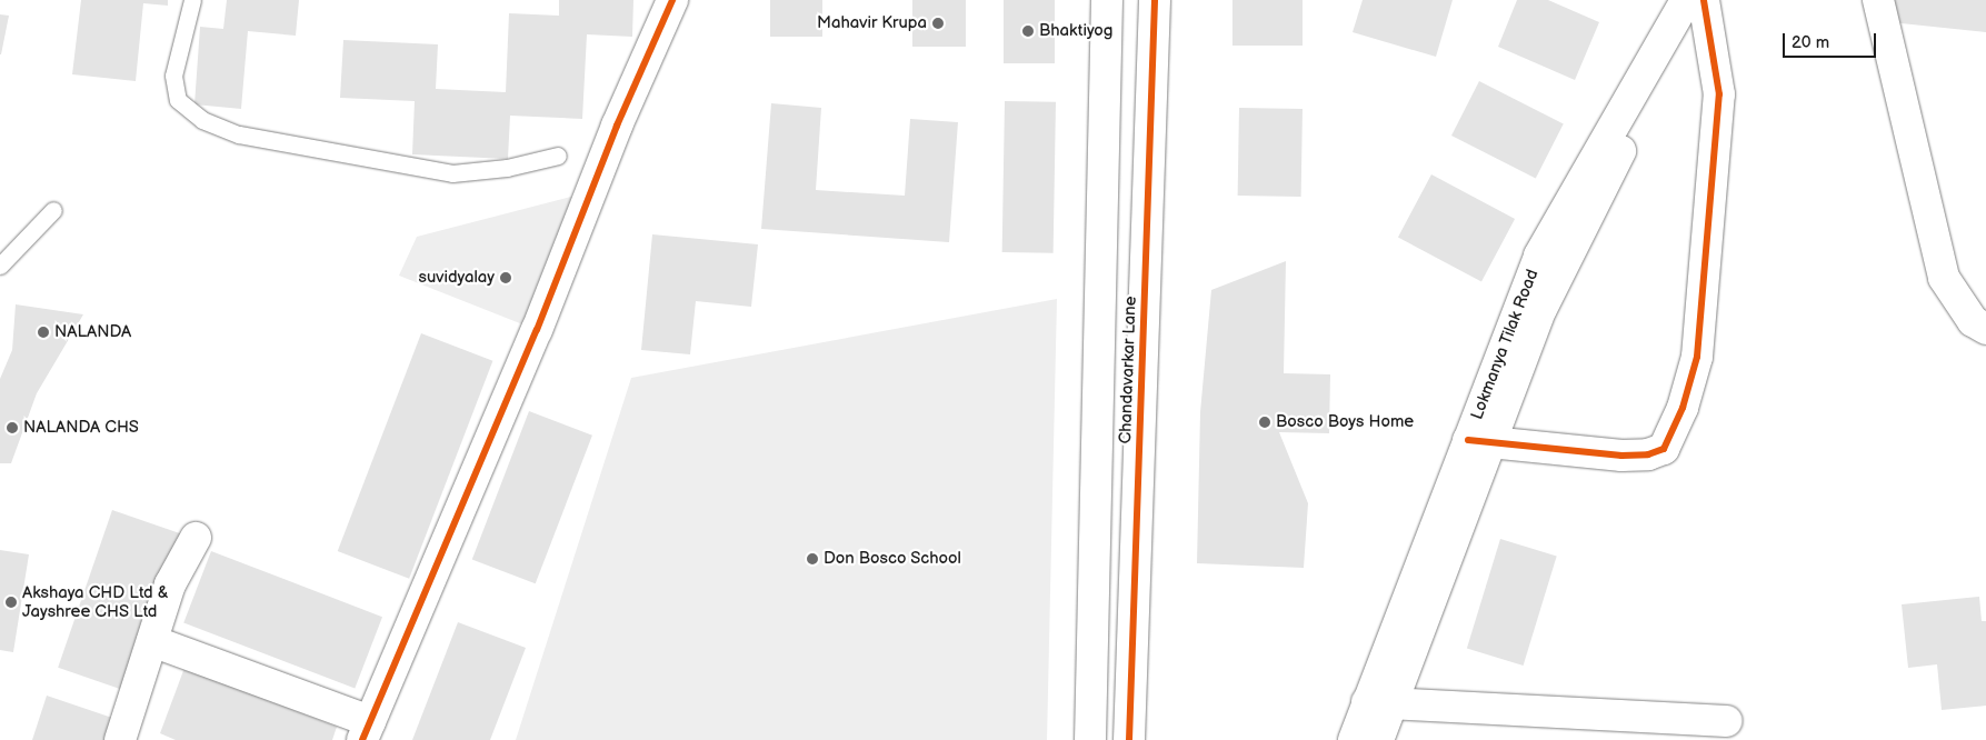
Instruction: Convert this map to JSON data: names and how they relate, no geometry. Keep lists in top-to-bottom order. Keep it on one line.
{"streets":{"street":["Lokmanya Tilak Road","Chandavarkar Lane"]},"places":["Mahavir Krupa","Bhaktiyog","suvidyalay","NALANDA","Bosco Boys Home","NALANDA CHS","Don Bosco School","Akshaya CHD Ltd & Jayshree CHS Ltd"],"scale_bar":"20 m"}
